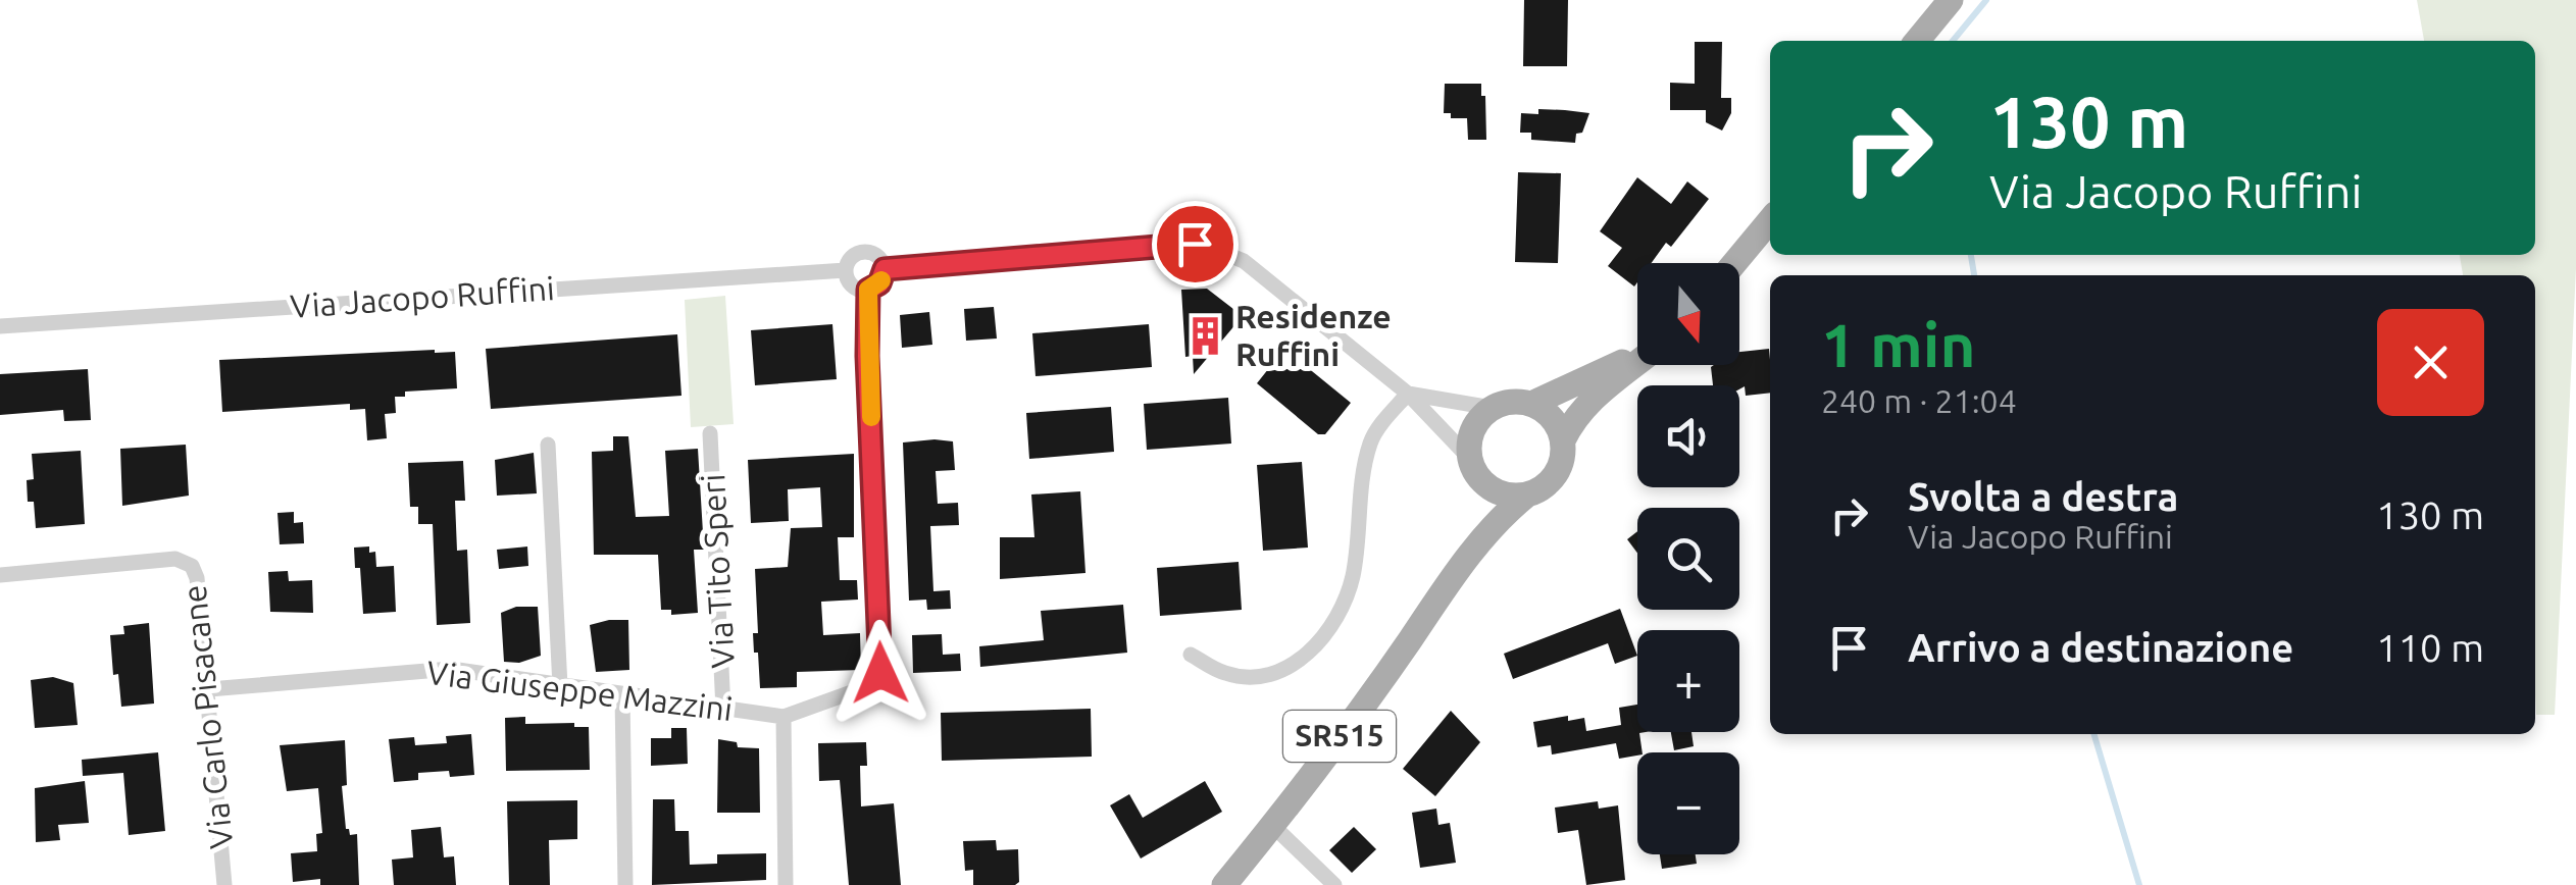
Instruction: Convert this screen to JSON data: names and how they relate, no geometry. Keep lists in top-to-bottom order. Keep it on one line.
{"streets":{"main road":["SR515"],"street":["Via Jacopo Ruffini","Via Tito Speri","Via Giuseppe Mazzini","Via Carlo Pisacane"]},"crossings":[["Via Jacopo Ruffini","SR515"],["Via Tito Speri","Via Giuseppe Mazzini"],["Via Giuseppe Mazzini","Via Carlo Pisacane"]],"places":{"building":["Residenze Ruffini"]},"north":"bottom","page":{"turn":["130 m","Via Jacopo Ruffini"],"map_buttons":["+","−"],"heading":["1 min","240 m · 21:04"],"list":[{"name":"Svolta a destra","note":"Via Jacopo Ruffini","value":"130 m"},{"name":"Arrivo a destinazione","value":"110 m"}]}}
